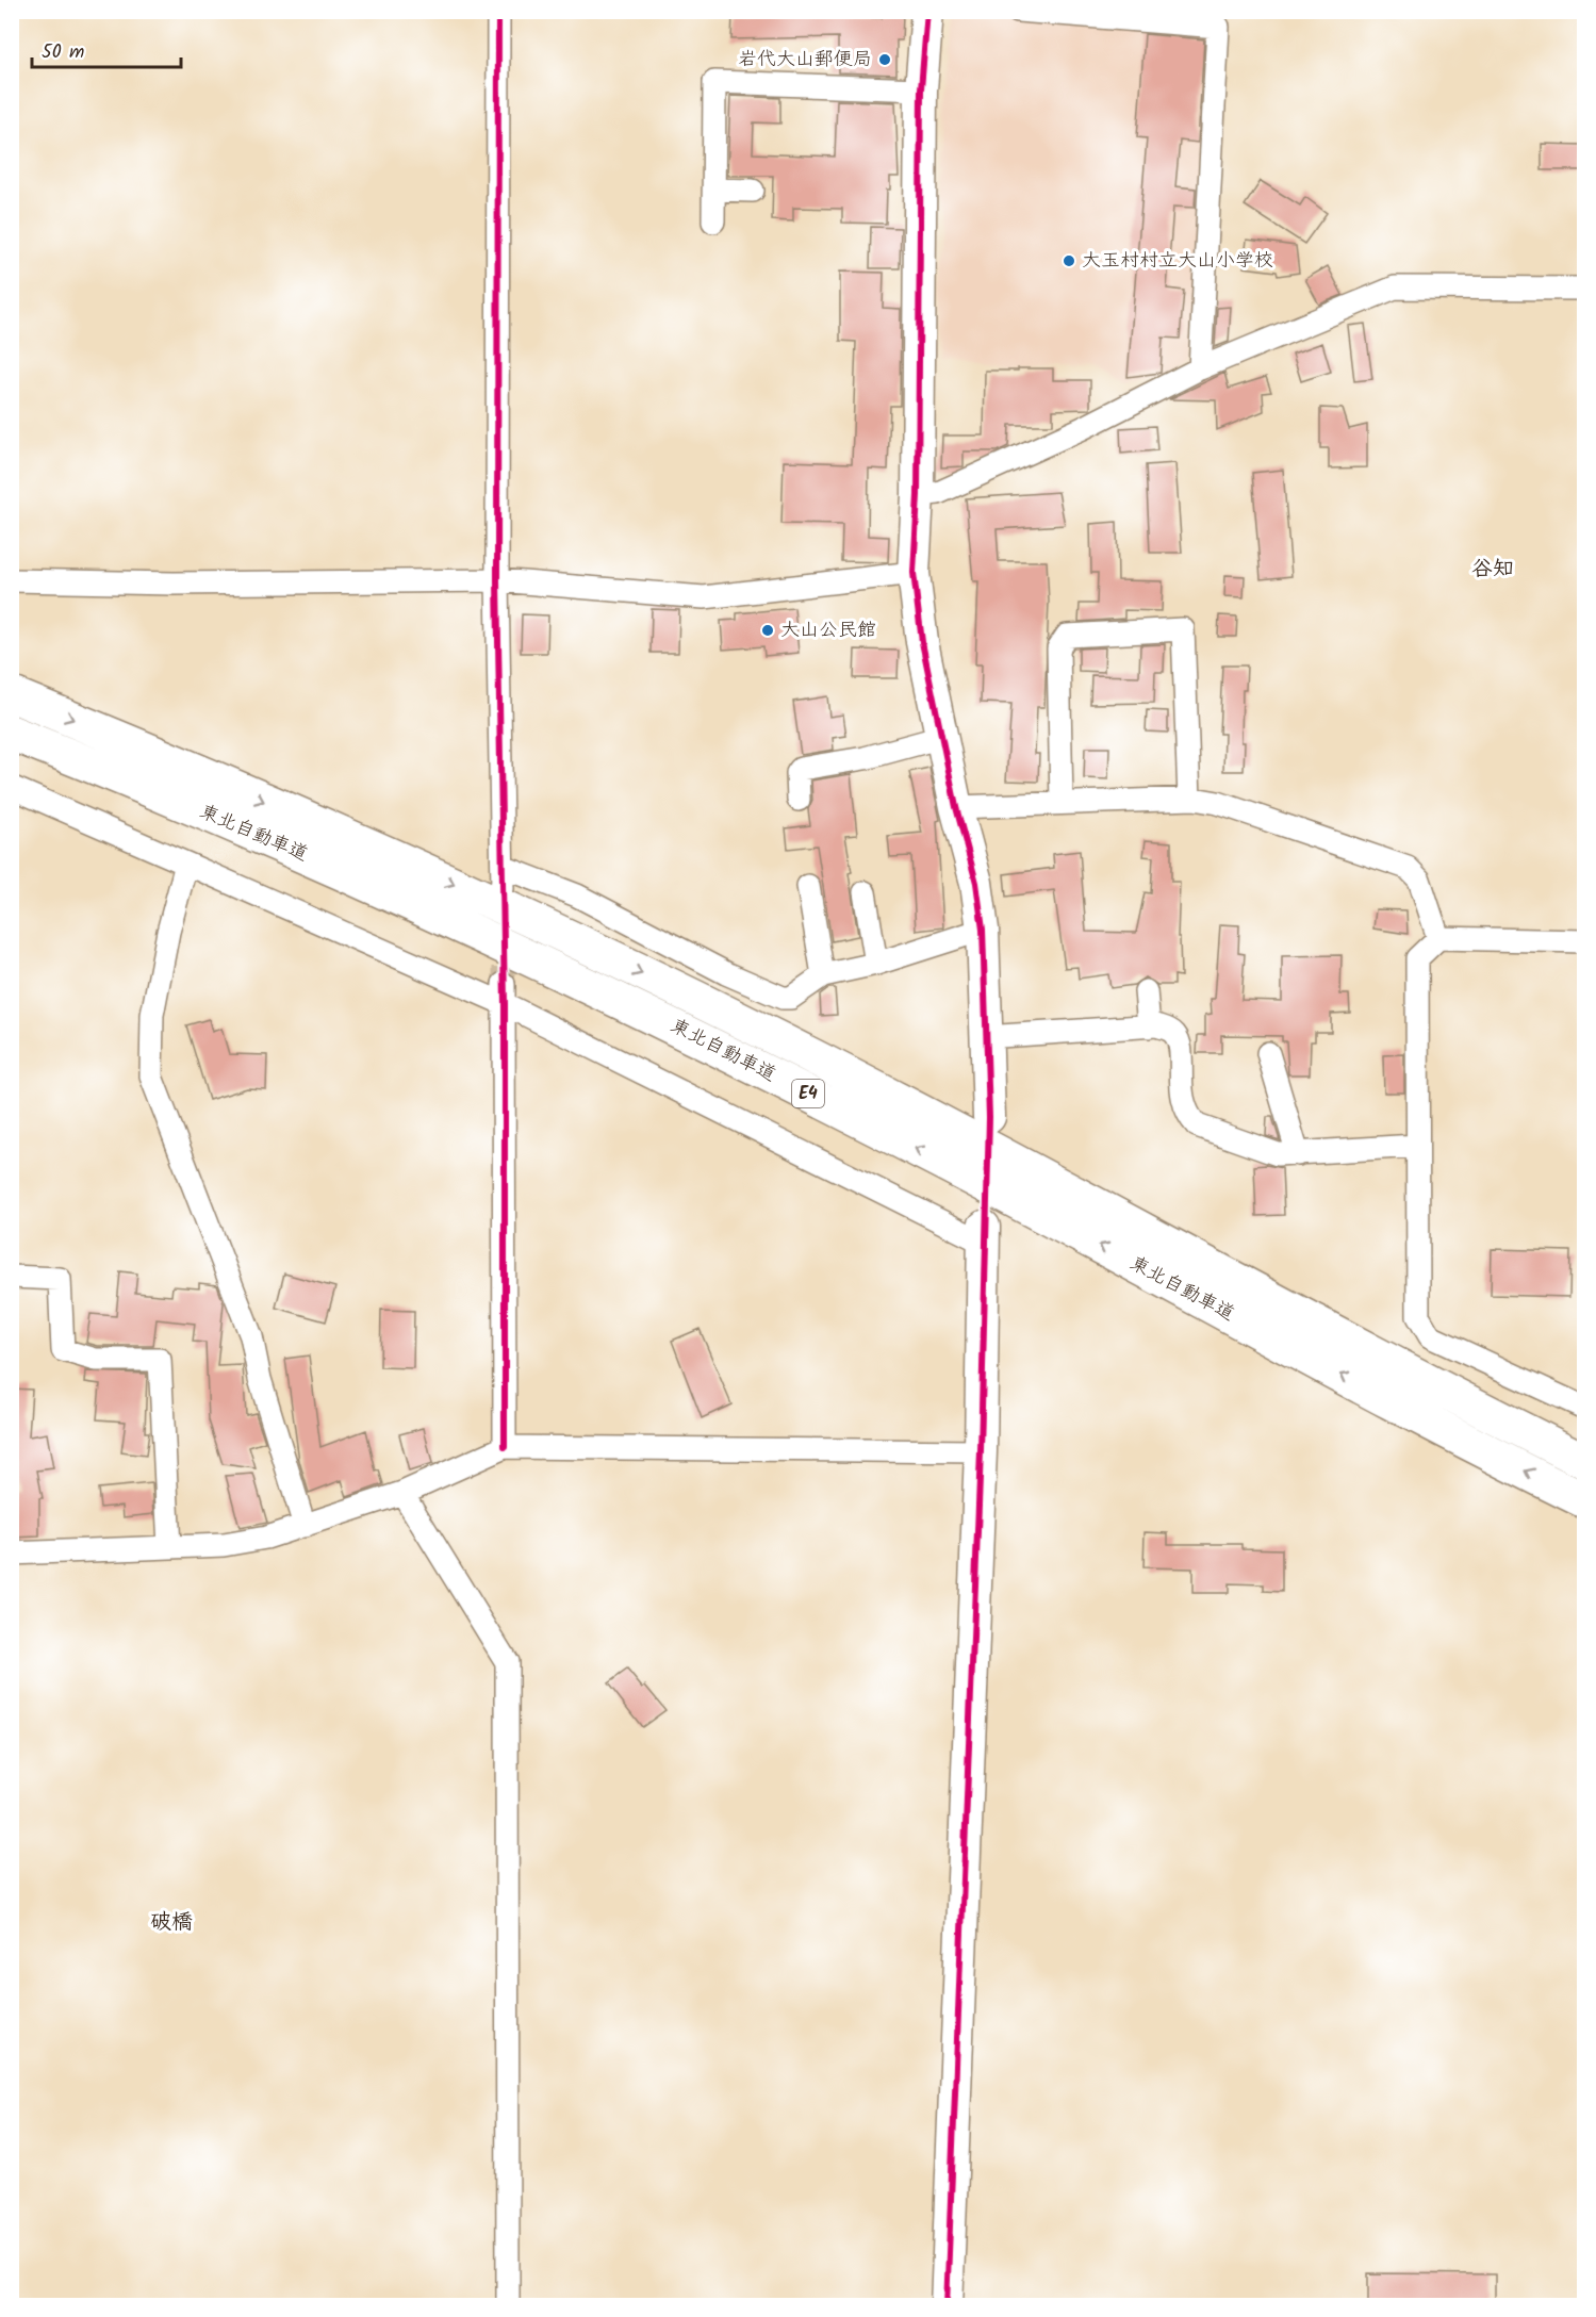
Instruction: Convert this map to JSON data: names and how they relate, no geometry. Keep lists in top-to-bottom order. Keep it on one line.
{"streets":{"highway":["東北自動車道","E4"]},"districts":["谷知","破橋"],"places":["岩代大山郵便局","大玉村村立大山小学校","大山公民館"],"scale_bar":"50 m"}
